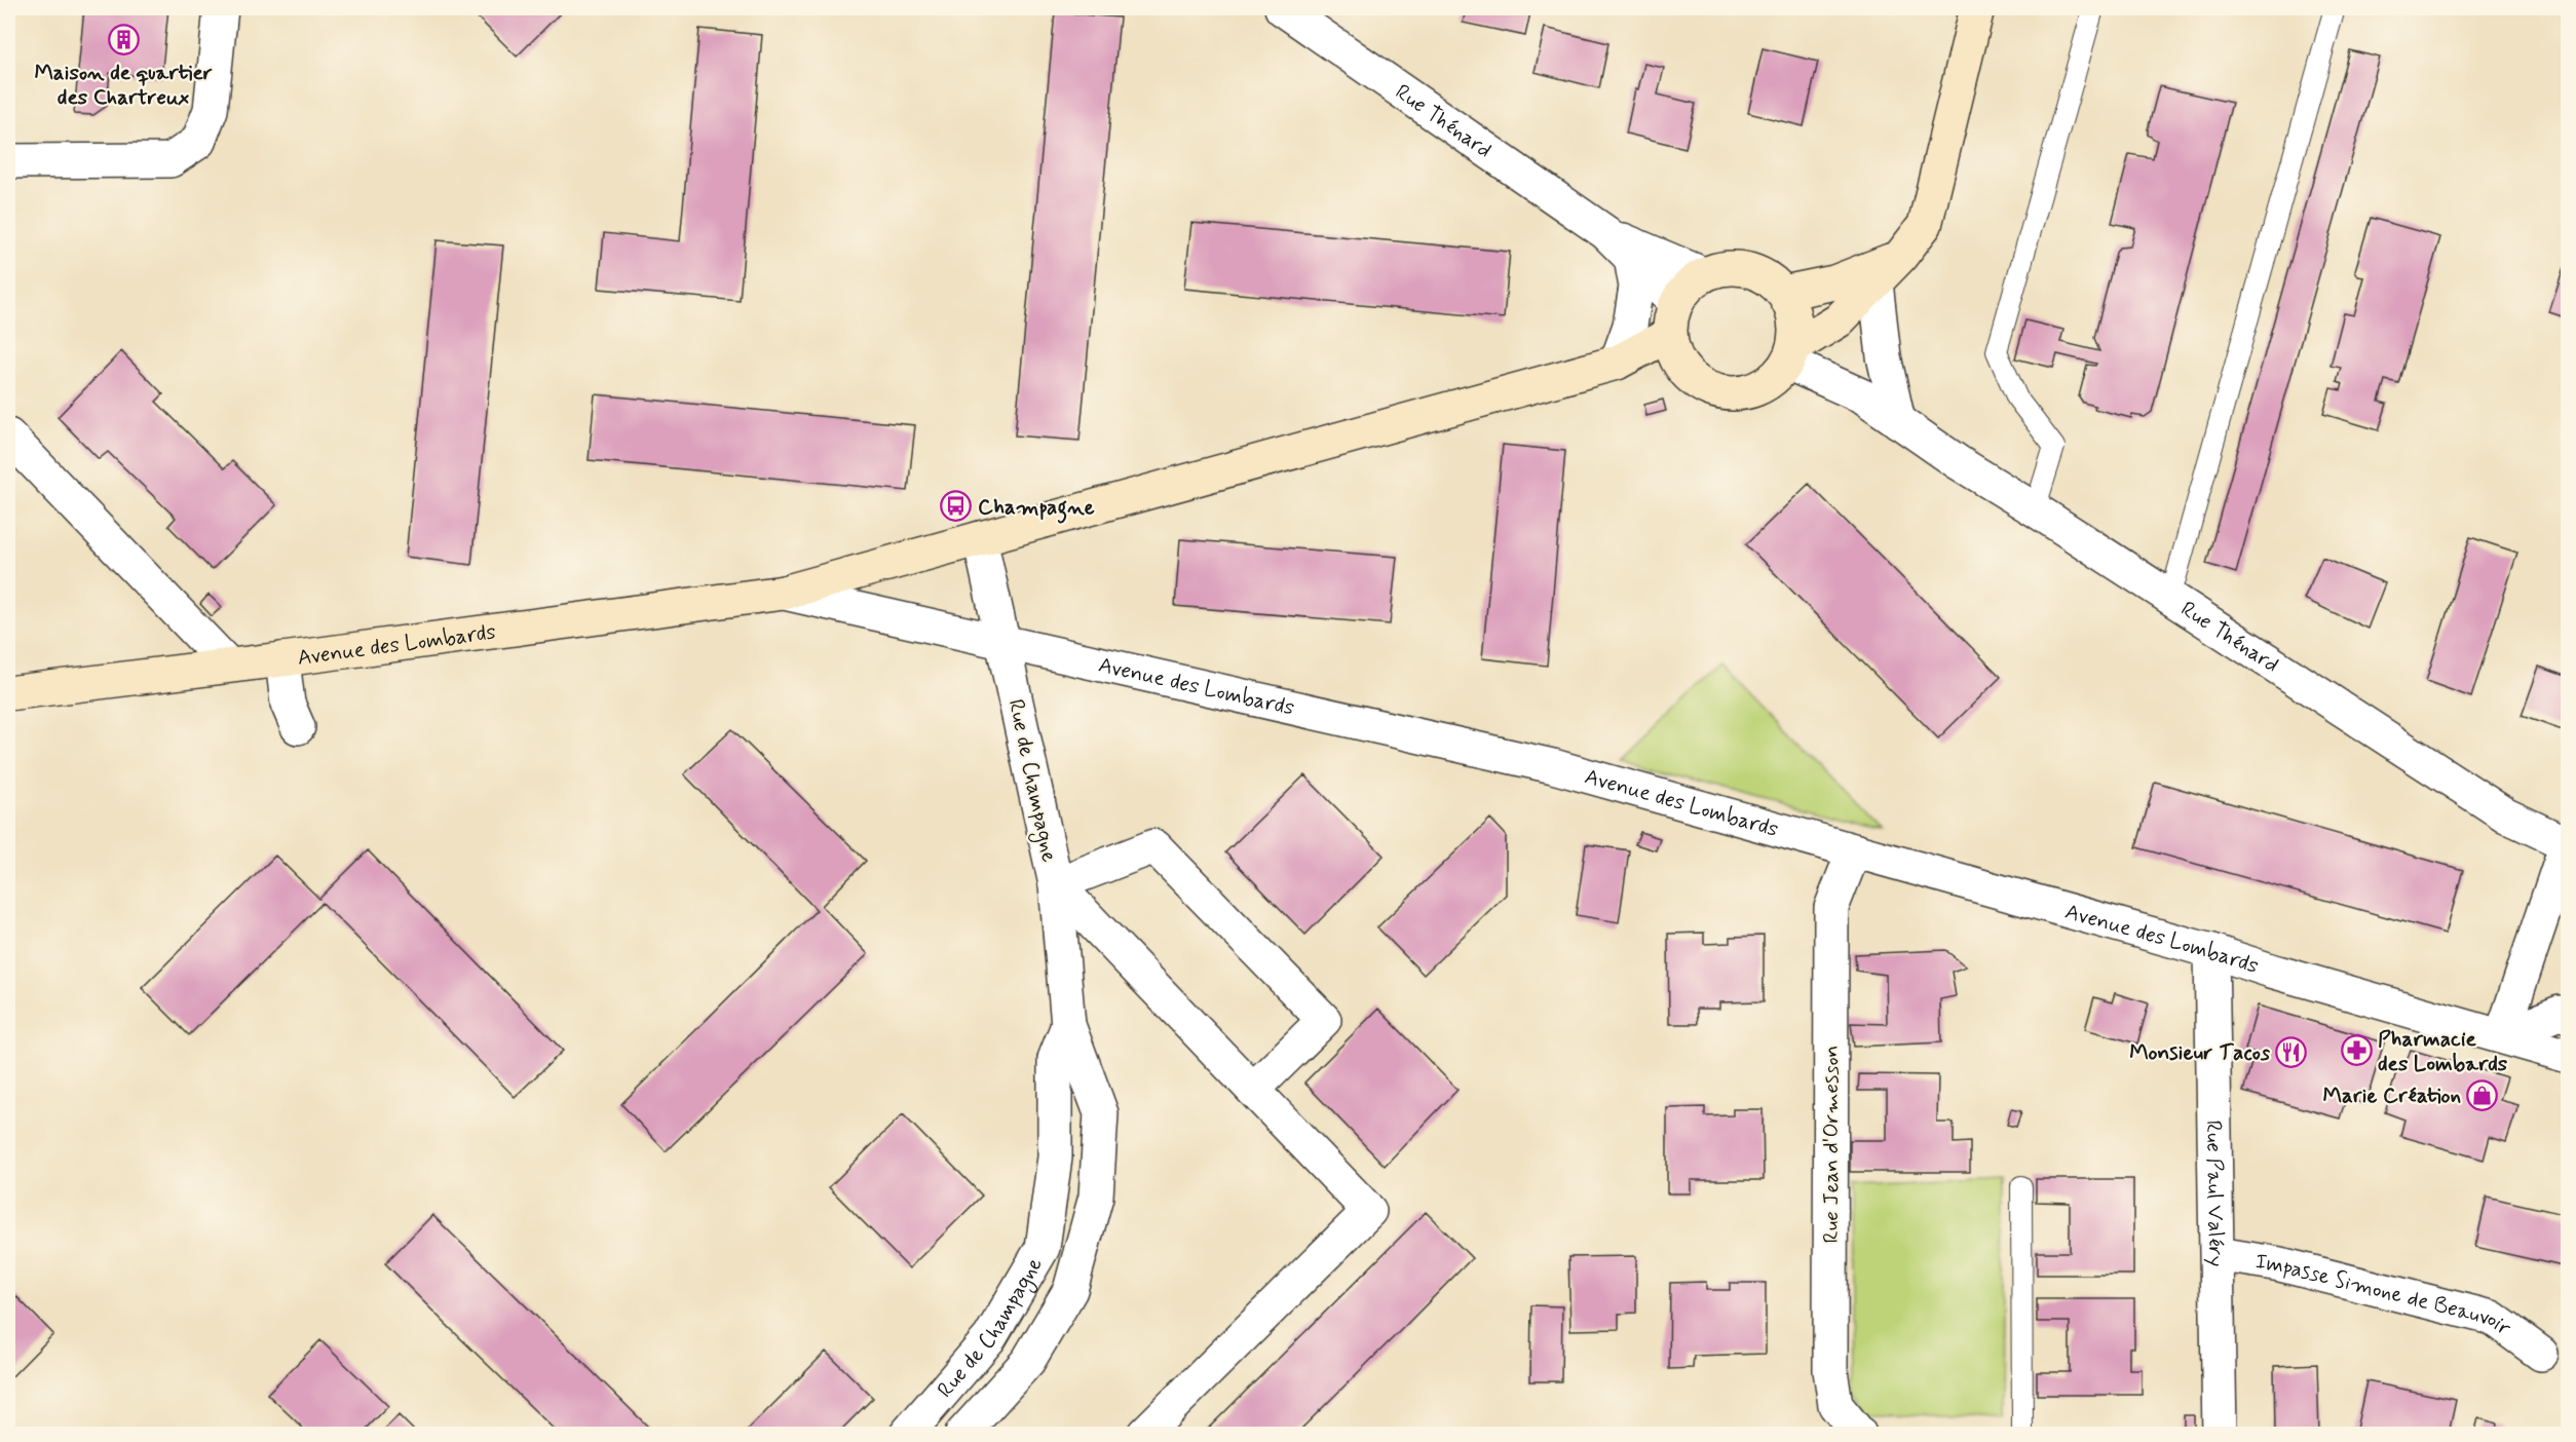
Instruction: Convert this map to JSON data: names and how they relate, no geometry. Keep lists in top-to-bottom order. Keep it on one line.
{"streets":{"street":["Rue Thénard","Avenue des Lombards","Rue de Champagne","Rue Jean d'Ormesson","Rue Paul Valéry","Impasse Simone de Beauvoir"]},"crossings":[["Rue Thénard","Avenue des Lombards"],["Avenue des Lombards","Rue de Champagne"],["Avenue des Lombards","Rue Jean d'Ormesson"],["Avenue des Lombards","Rue Paul Valéry"],["Rue Paul Valéry","Impasse Simone de Beauvoir"]],"places":{"building":["Maison de quartier des Chartreux"],"bus stop":["Champagne"],"pharmacy":["Pharmacie des Lombards"],"restaurant":["Monsieur Tacos"],"shop":["Marie Création"]}}
